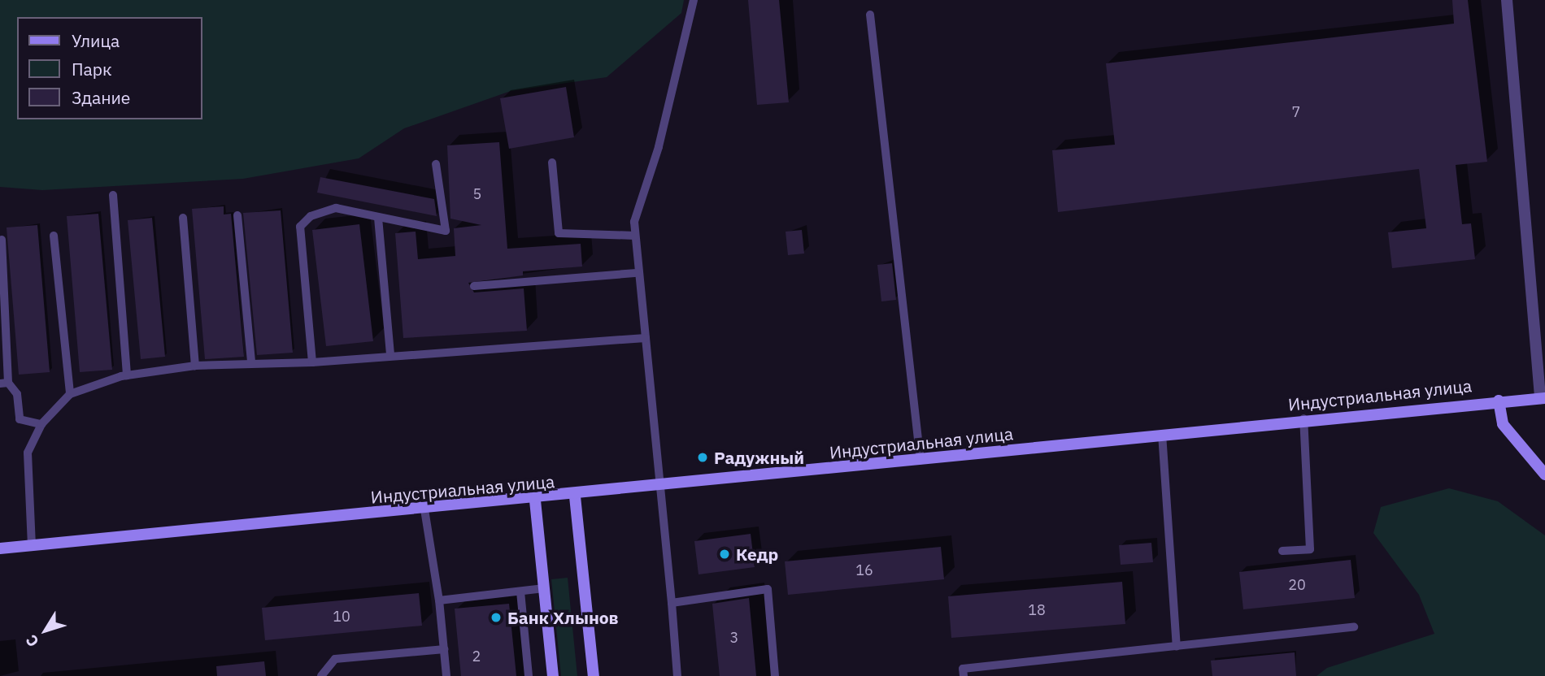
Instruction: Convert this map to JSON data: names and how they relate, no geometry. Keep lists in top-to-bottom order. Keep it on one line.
{"streets":{"street":["Индустриальная улица"]},"places":["Радужный","Кедр","Банк Хлынов"],"house_numbers":["7","5","16","20","18","10","3","2"],"legend":["Улица","Парк","Здание"],"north":"bottom left"}
